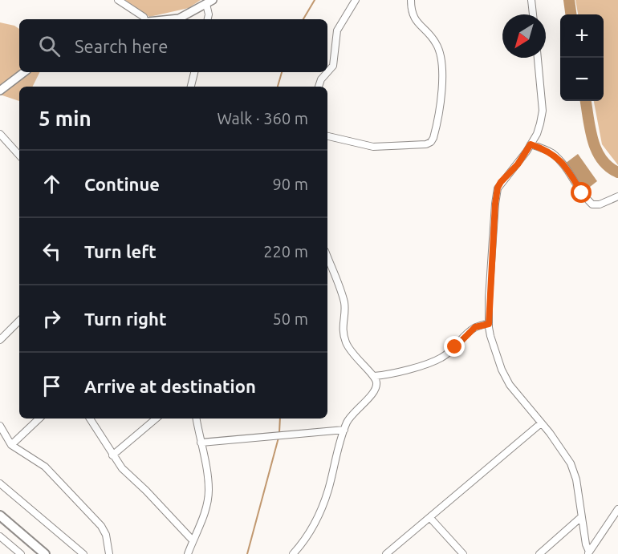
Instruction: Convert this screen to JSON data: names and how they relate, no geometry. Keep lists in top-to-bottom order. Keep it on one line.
{"north":"bottom left","page":{"map_buttons":["+","−"],"search":"Search here","heading":["5 min","Walk · 360 m"],"list":[["Continue","90 m"],["Turn left","220 m"],["Turn right","50 m"],"Arrive at destination"]}}
